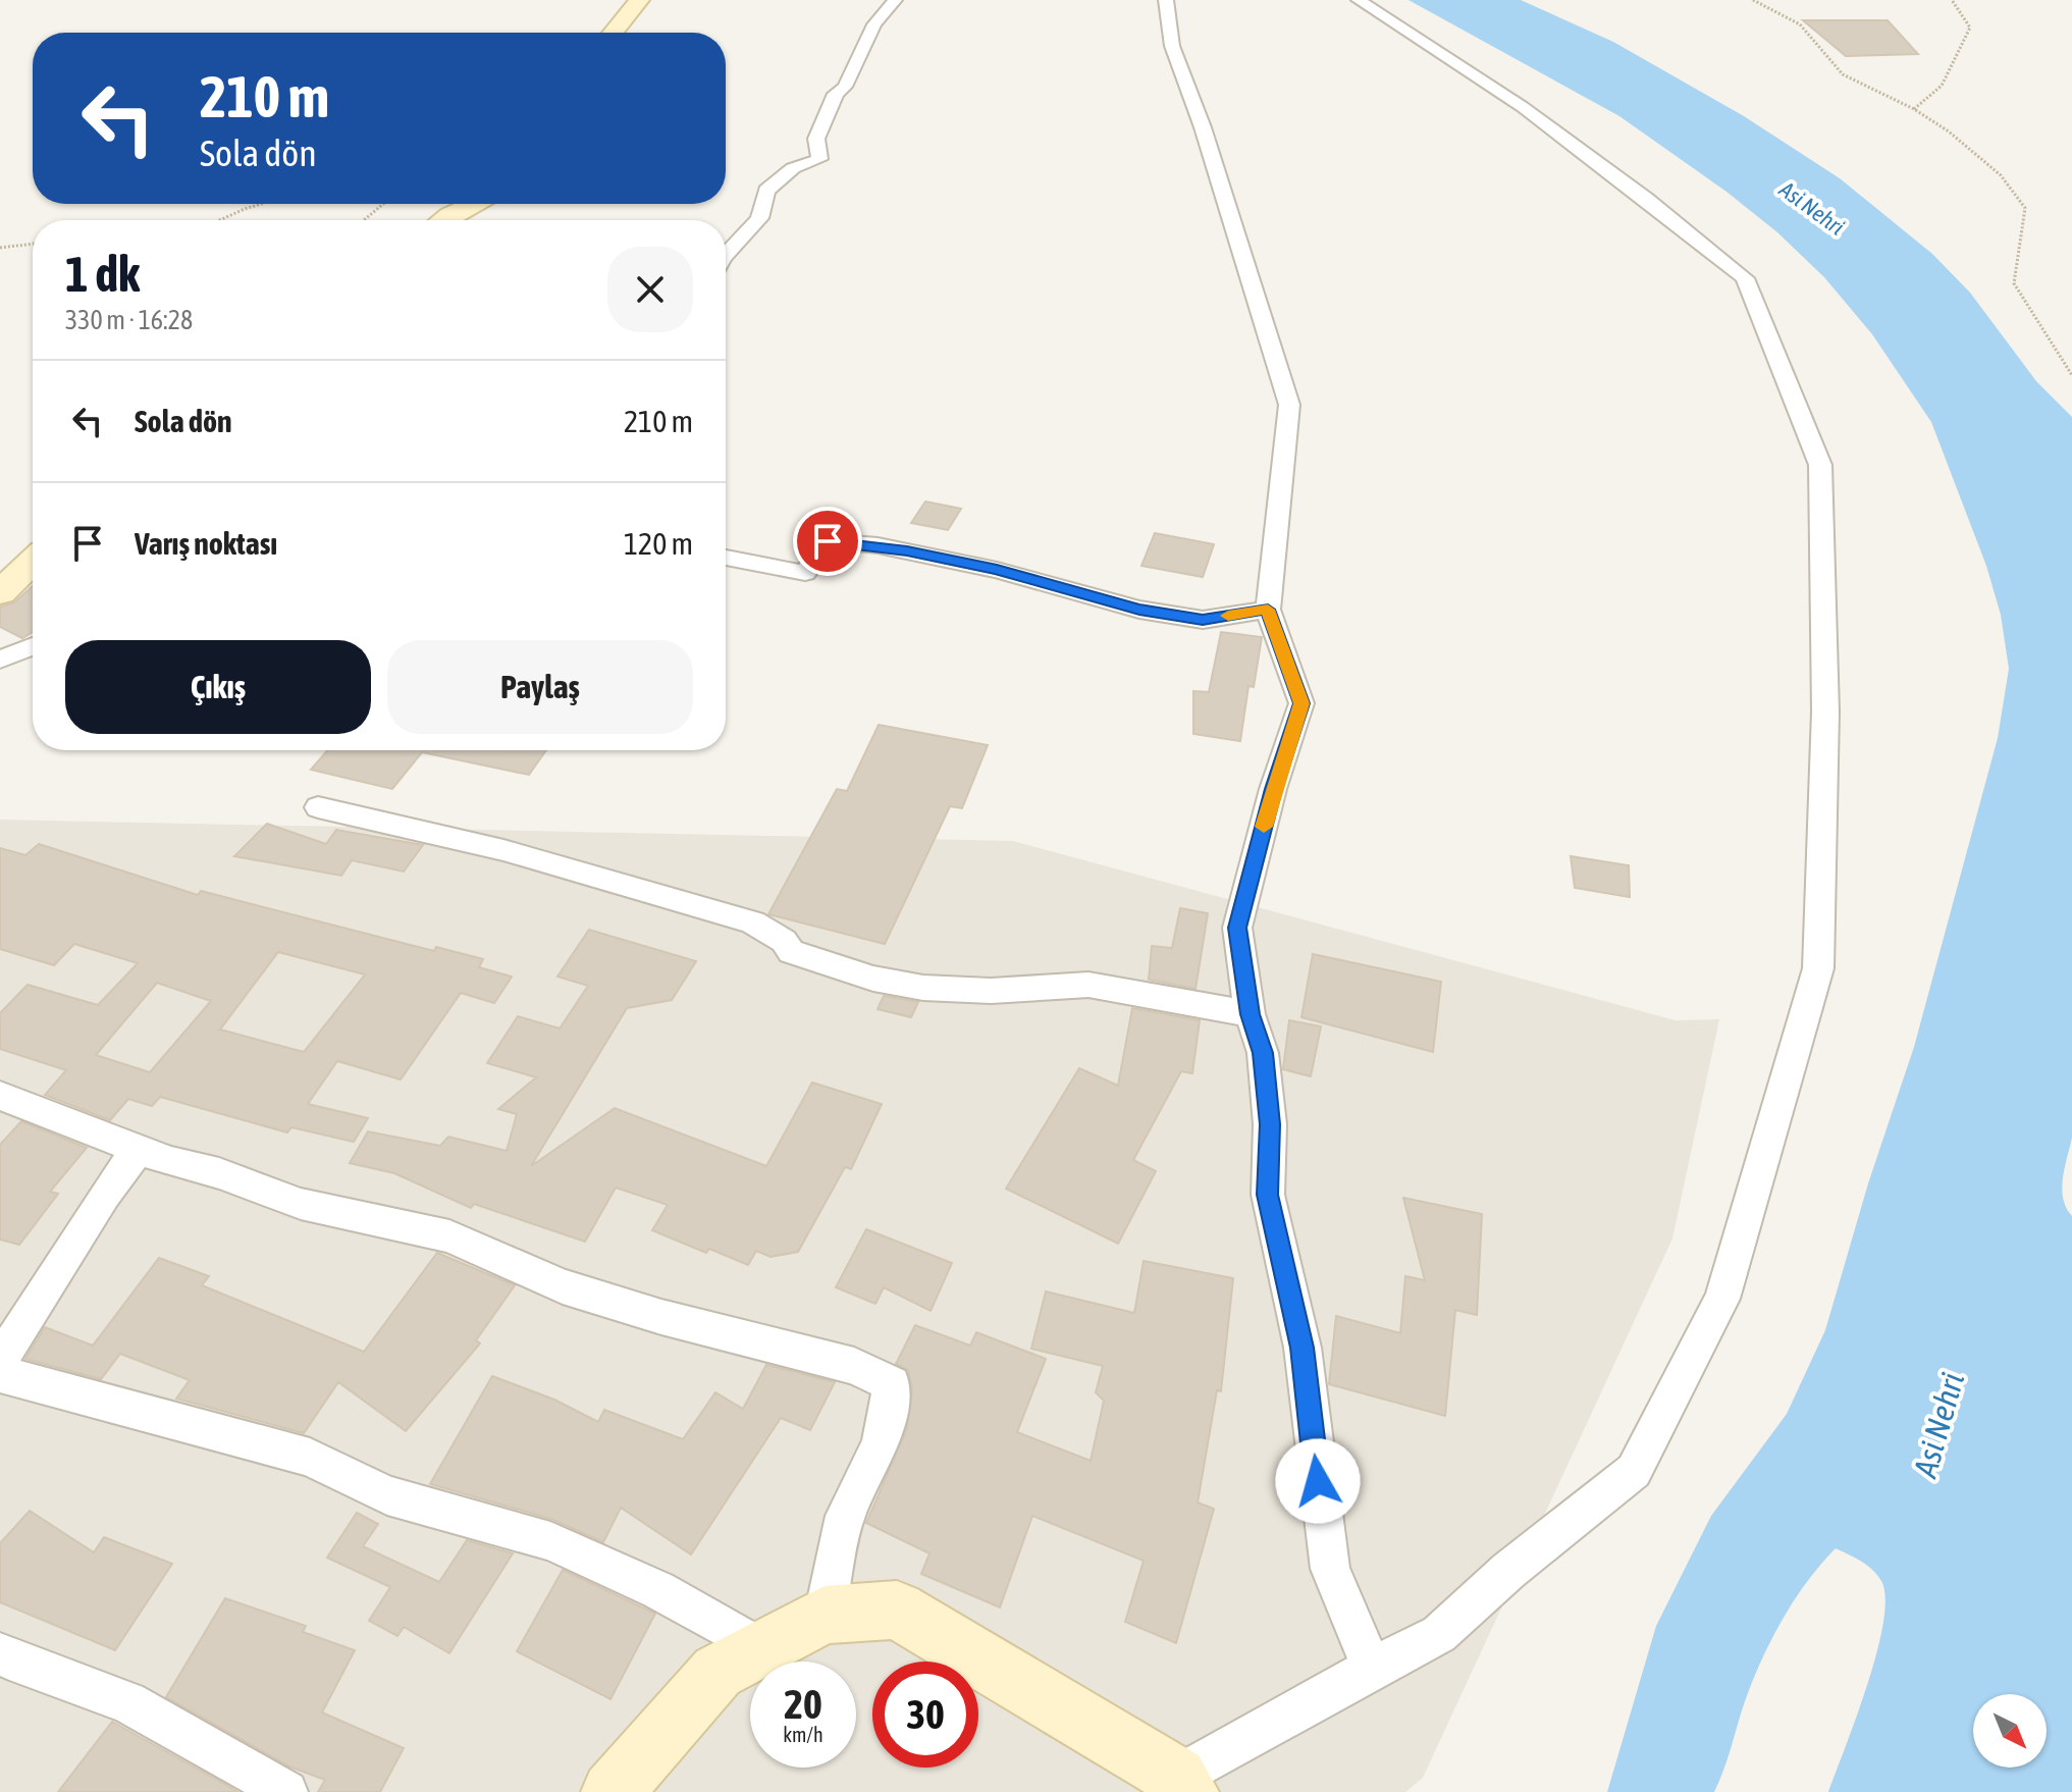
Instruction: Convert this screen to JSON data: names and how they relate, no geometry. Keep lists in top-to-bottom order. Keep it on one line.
{"water":["Asi Nehri"],"north":"bottom right","page":{"turn":["210 m","Sola dön"],"heading":["1 dk","330 m · 16:28"],"list":[{"name":"Sola dön","value":"210 m"},{"name":"Varış noktası","value":"120 m"}],"buttons":["Çıkış","Paylaş"],"speed":"20 km/h","limit":"30"}}
